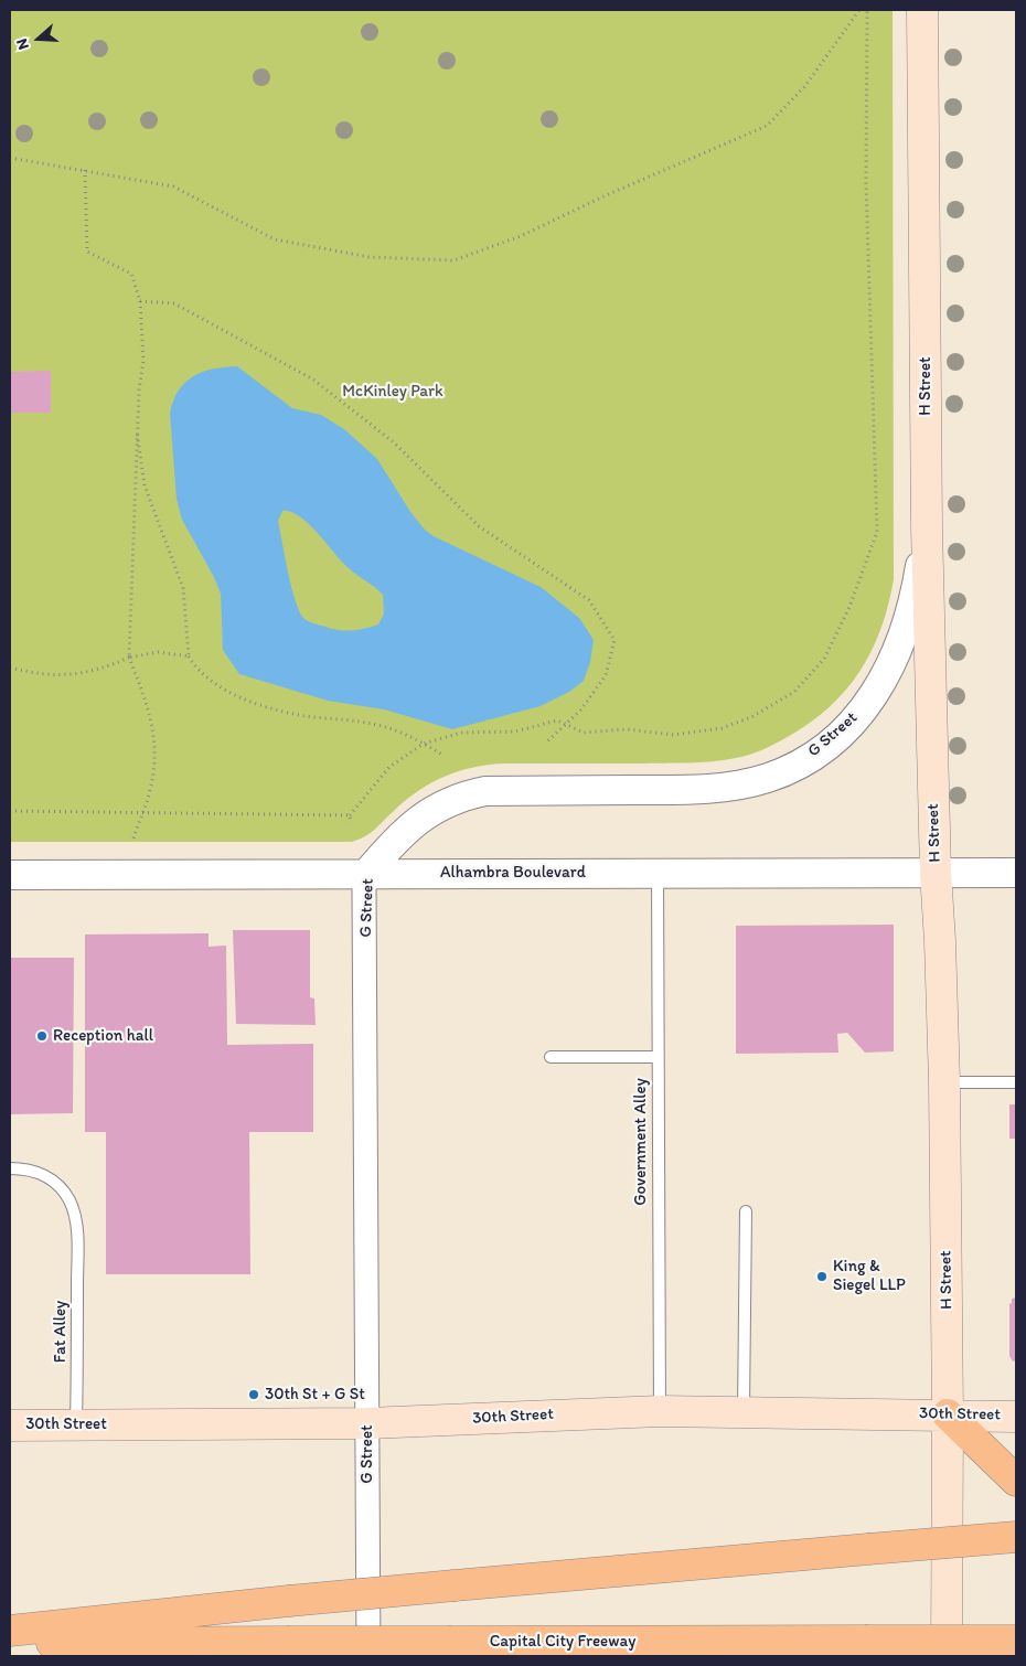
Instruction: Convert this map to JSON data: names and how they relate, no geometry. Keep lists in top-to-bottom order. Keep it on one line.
{"streets":{"highway":["Capital City Freeway"],"main road":["H Street","30th Street"],"street":["G Street","Alhambra Boulevard"],"lane":["Government Alley","Fat Alley"]},"crossings":[["H Street","G Street"],["H Street","Alhambra Boulevard"],["H Street","30th Street"],["G Street","Alhambra Boulevard"],["G Street","30th Street"],["Alhambra Boulevard","Government Alley"],["Government Alley","30th Street"],["Fat Alley","30th Street"]],"parks":["McKinley Park"],"places":["Reception hall","King & Siegel LLP","30th St + G St"],"north":"left"}
